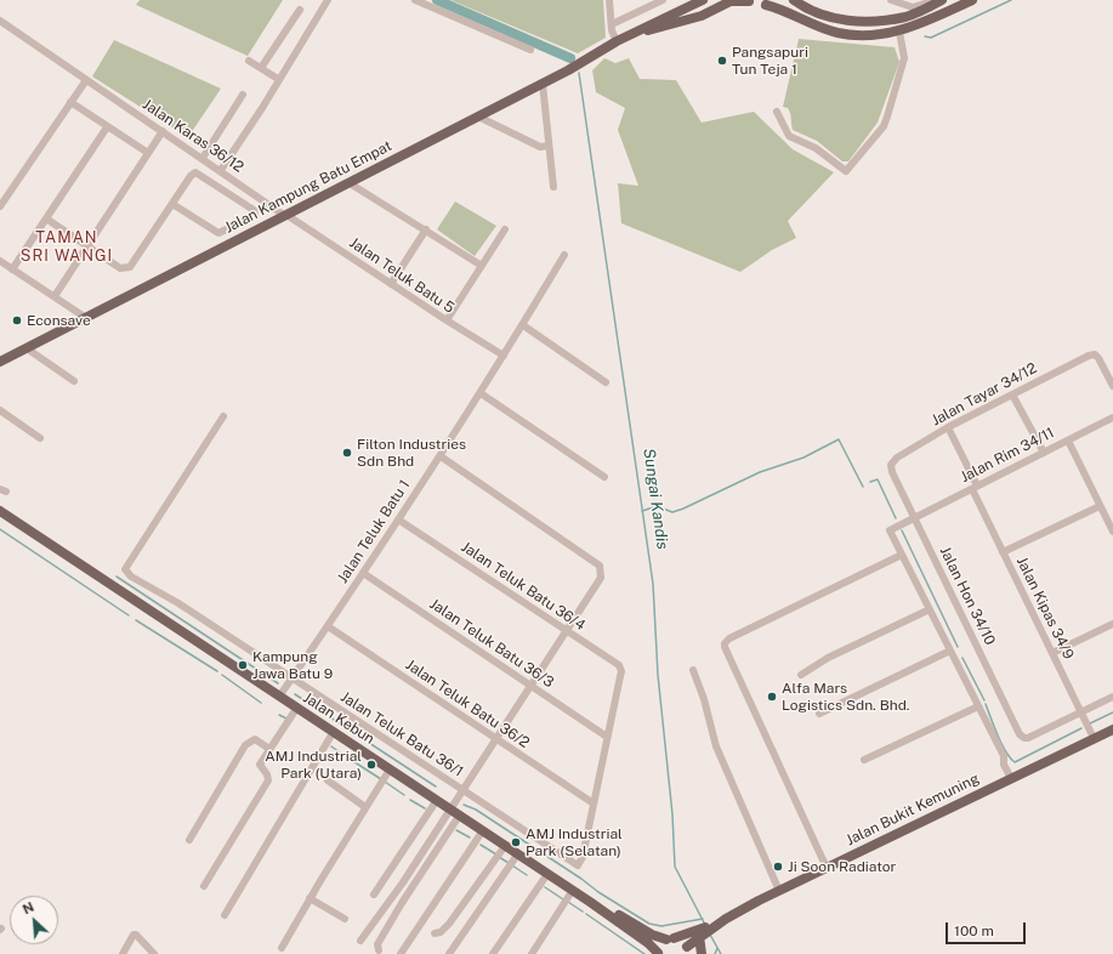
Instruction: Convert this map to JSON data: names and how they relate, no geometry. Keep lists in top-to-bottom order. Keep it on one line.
{"streets":{"main road":["Jalan Kampung Batu Empat","Jalan Kebun","Jalan Bukit Kemuning"],"street":["Jalan Karas 36/12","Jalan Teluk Batu 5","Jalan Tayar 34/12","Jalan Rim 34/11","Jalan Teluk Batu 1","Jalan Teluk Batu 36/4","Jalan Hon 34/10","Jalan Kipas 34/9","Jalan Teluk Batu 36/3","Jalan Teluk Batu 36/2","Jalan Teluk Batu 36/1"]},"crossings":[["Jalan Karas 36/12","Jalan Kampung Batu Empat"],["Jalan Karas 36/12","Jalan Teluk Batu 5"],["Jalan Kampung Batu Empat","Jalan Teluk Batu 5"],["Jalan Teluk Batu 5","Jalan Teluk Batu 1"],["Jalan Tayar 34/12","Jalan Hon 34/10"],["Jalan Tayar 34/12","Jalan Kipas 34/9"],["Jalan Rim 34/11","Jalan Hon 34/10"],["Jalan Rim 34/11","Jalan Kipas 34/9"],["Jalan Teluk Batu 1","Jalan Teluk Batu 36/4"],["Jalan Teluk Batu 1","Jalan Teluk Batu 36/3"],["Jalan Teluk Batu 1","Jalan Teluk Batu 36/2"],["Jalan Teluk Batu 1","Jalan Kebun"],["Jalan Teluk Batu 1","Jalan Teluk Batu 36/1"],["Jalan Teluk Batu 36/4","Jalan Teluk Batu 36/3"],["Jalan Hon 34/10","Jalan Kipas 34/9"],["Jalan Kipas 34/9","Jalan Bukit Kemuning"],["Jalan Teluk Batu 36/2","Jalan Teluk Batu 36/1"],["Jalan Kebun","Jalan Bukit Kemuning"]],"districts":["TAMAN SRI WANGI"],"water":["Sungai Kandis"],"places":["Pangsapuri Tun Teja 1","Econsave","Filton Industries Sdn Bhd","Kampung Jawa Batu 9","Alfa Mars Logistics Sdn. Bhd.","AMJ Industrial Park (Utara)","AMJ Industrial Park (Selatan)","Ji Soon Radiator"],"scale_bar":"100 m","north":"top left"}
